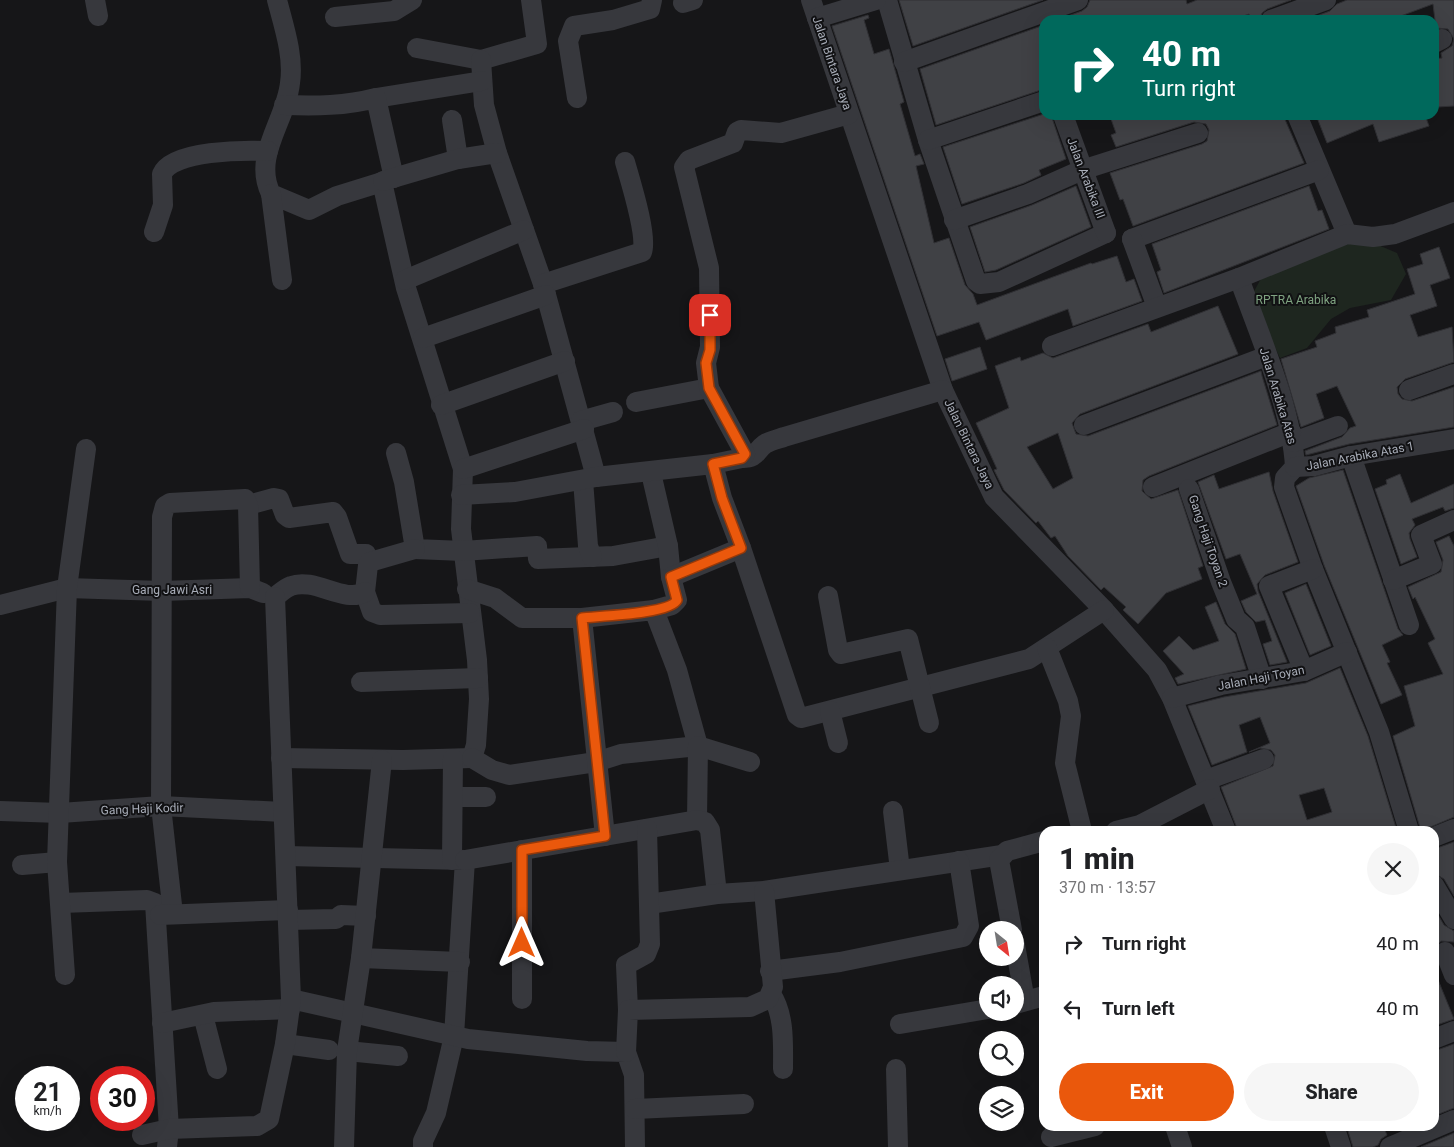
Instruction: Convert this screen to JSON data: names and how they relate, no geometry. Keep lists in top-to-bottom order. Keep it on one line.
{"streets":{"street":["Jalan Bintara Jaya","Jalan Arabika III","Jalan Arabika Atas","Jalan Arabika Atas 1","Gang Haji Toyan 2","Gang Jawi Asri","Jalan Haji Toyan","Gang Haji Kodir"]},"crossings":[["Jalan Bintara Jaya","Jalan Haji Toyan"],["Jalan Arabika Atas","Jalan Arabika Atas 1"],["Jalan Arabika Atas","Jalan Haji Toyan"],["Gang Haji Toyan 2","Jalan Haji Toyan"]],"parks":["RPTRA Arabika"],"north":"bottom right","page":{"turn":["40 m","Turn right"],"heading":["1 min","370 m · 13:57"],"list":[{"name":"Turn right","value":"40 m"},{"name":"Turn left","value":"40 m"}],"buttons":["Exit","Share"],"speed":"21 km/h","limit":"30"}}
